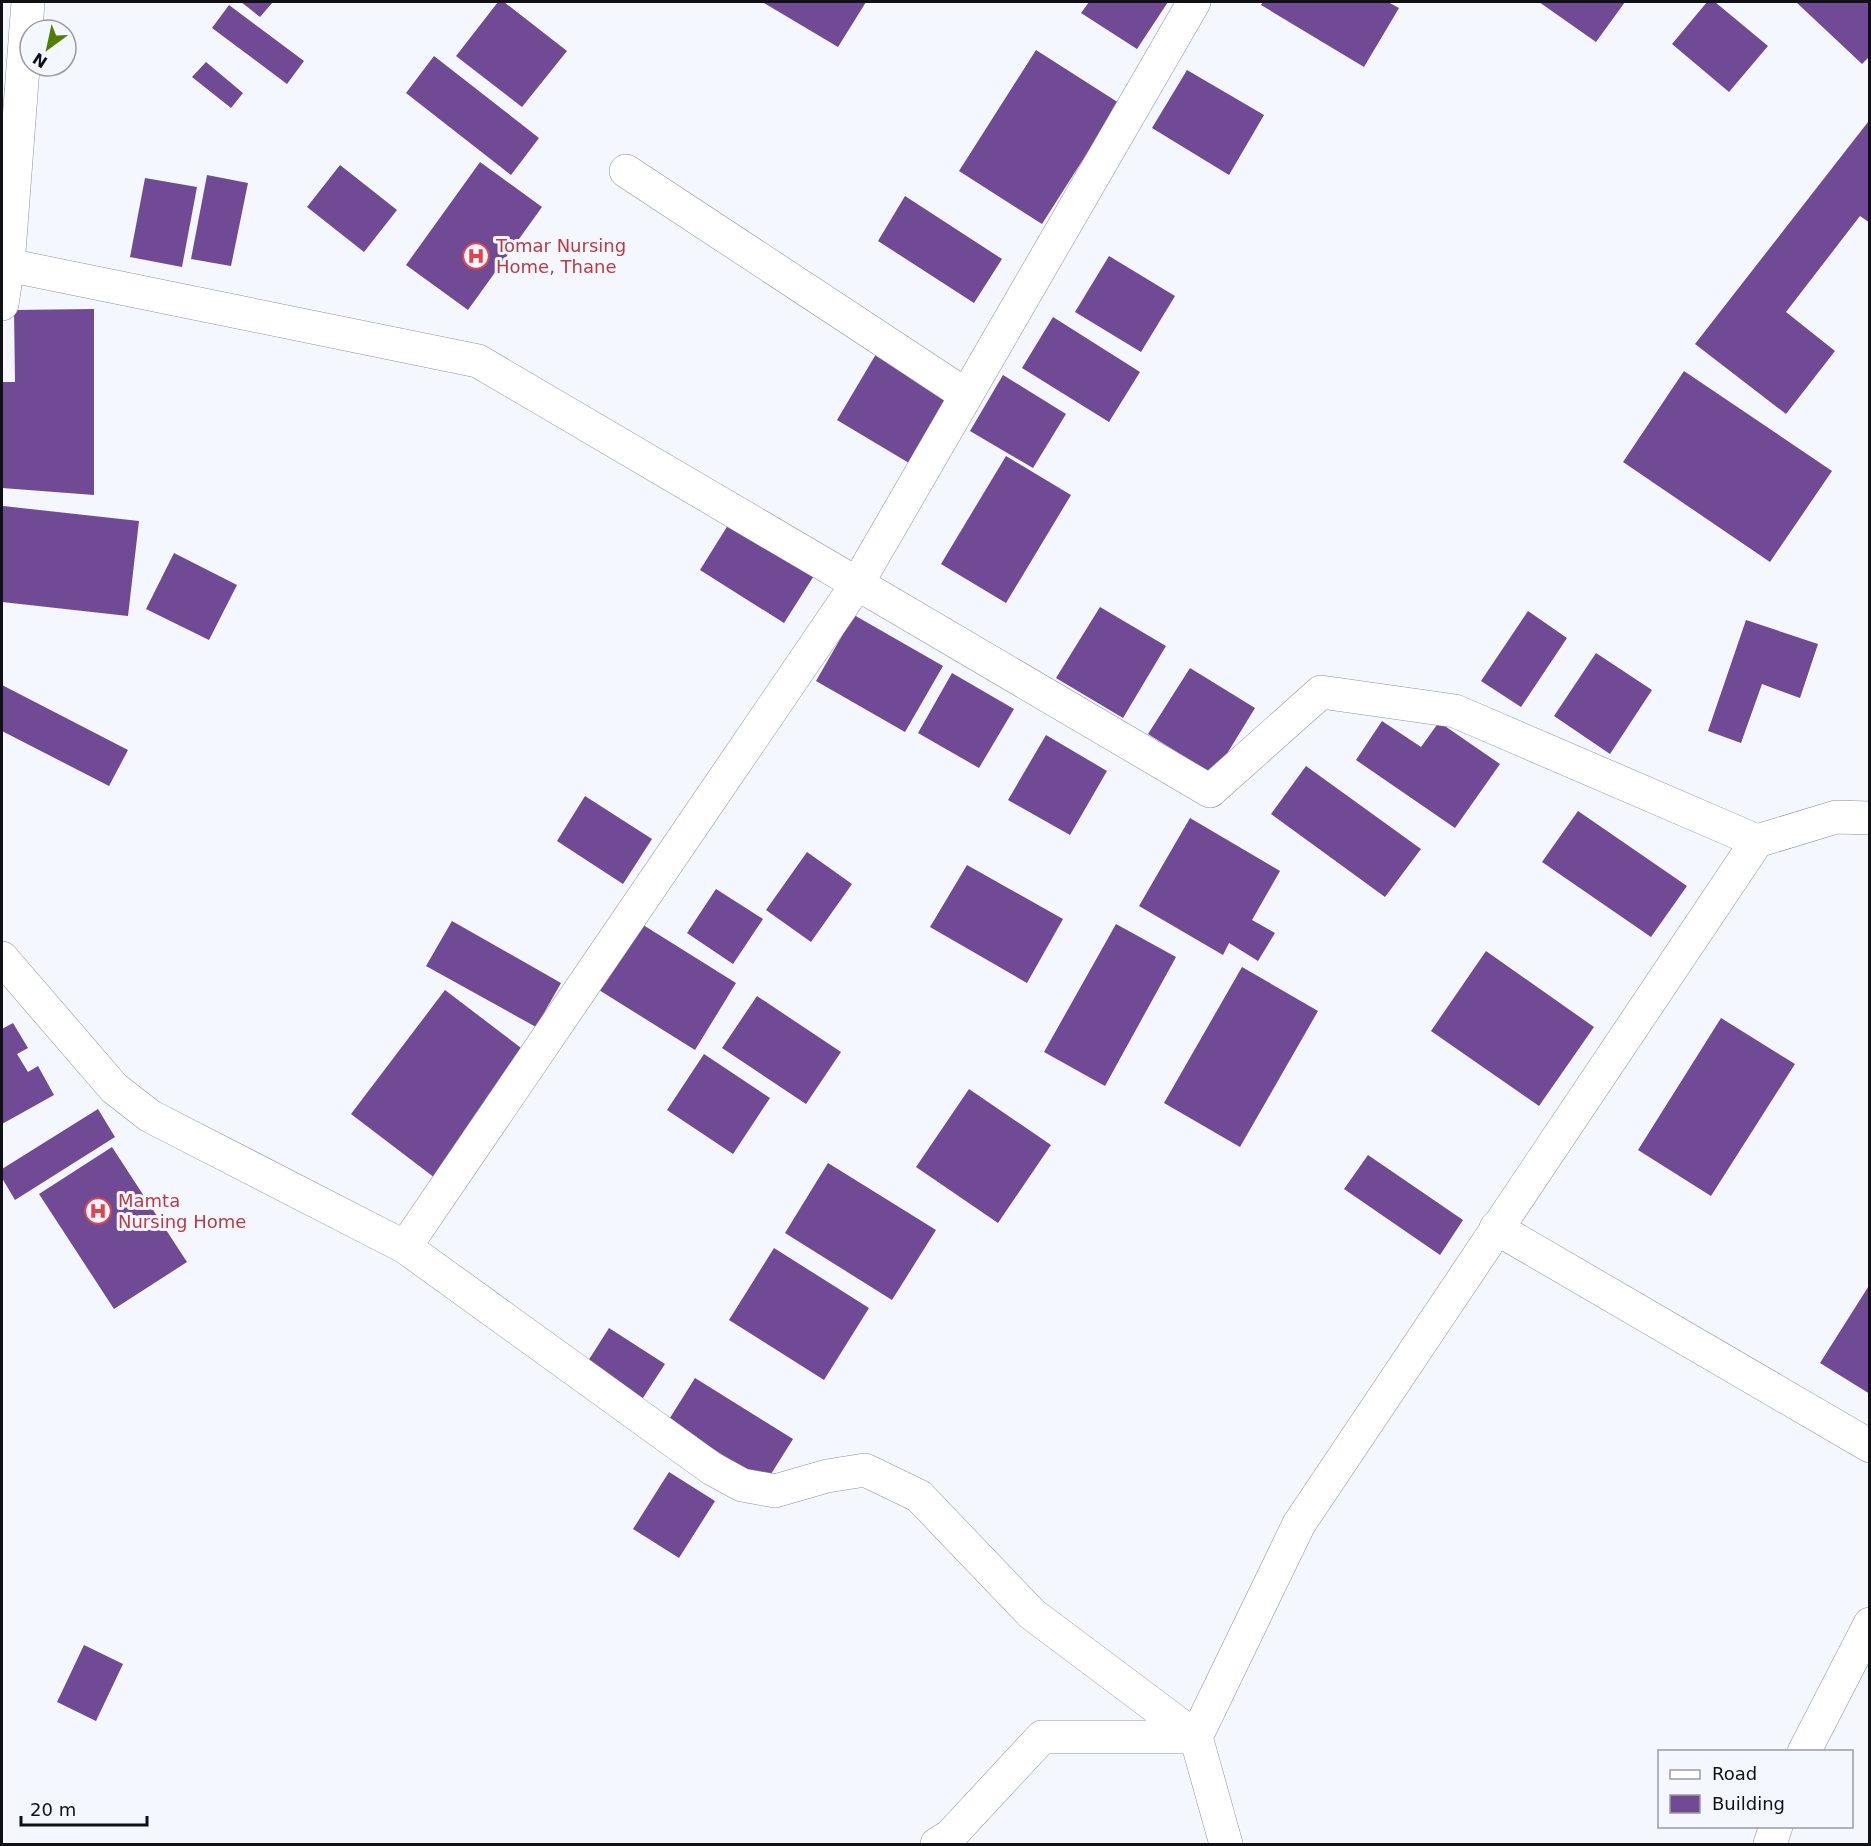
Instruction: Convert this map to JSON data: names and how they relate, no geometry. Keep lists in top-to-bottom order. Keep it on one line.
{"places":{"hospital":["Tomar Nursing Home, Thane","Mamta Nursing Home"]},"legend":["Road","Building"],"scale_bar":"20 m","north":"bottom left"}
